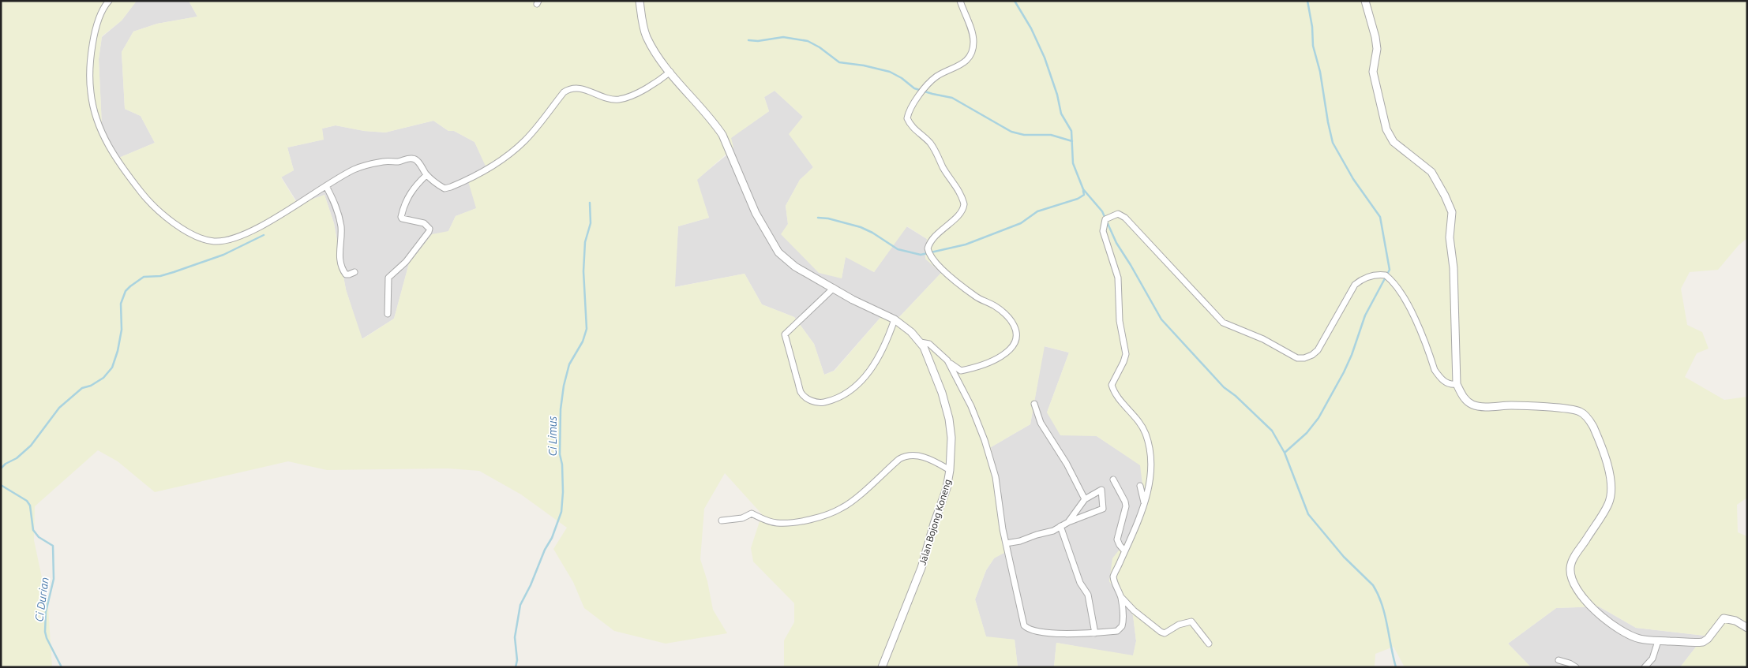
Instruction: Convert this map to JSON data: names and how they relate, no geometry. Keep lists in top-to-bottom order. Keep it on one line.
{"streets":{"street":["Jalan Bojong Koneng"]},"water":["Ci Limus","Ci Durian"]}
